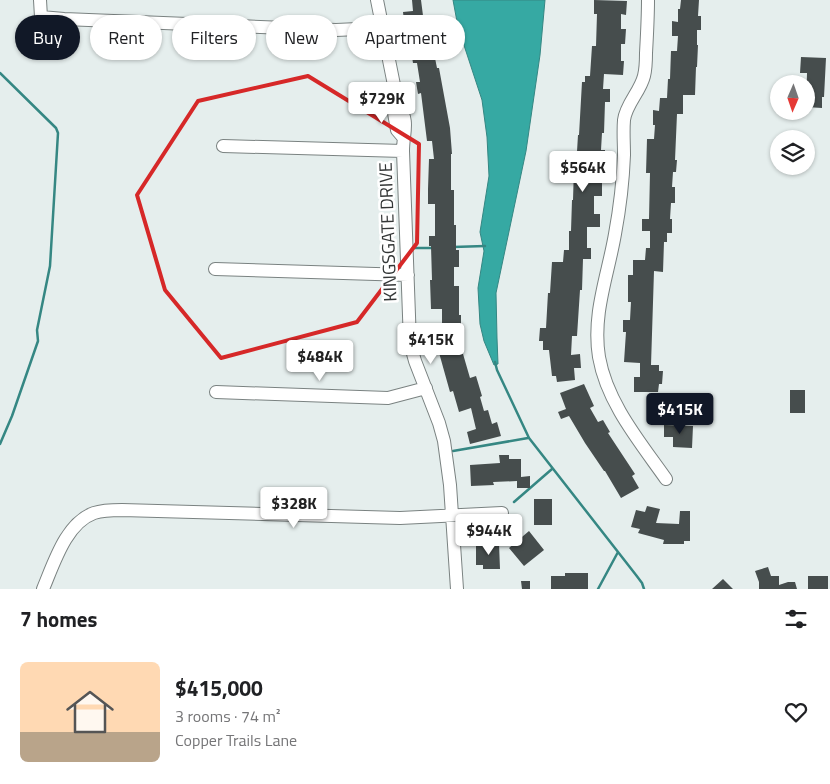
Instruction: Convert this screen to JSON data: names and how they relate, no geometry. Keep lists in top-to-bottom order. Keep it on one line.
{"streets":{"street":["KINGSGATE DRIVE"]},"north":"bottom","page":{"chip":["Buy","Rent","Filters","New","Apartment"],"price":["$729K","$564K","$415K","$484K","$415K","$328K","$944K"],"heading":"7 homes","list":[{"name":"$415,000","note":"3 rooms · 74 m² · Copper Trails Lane"}]}}
